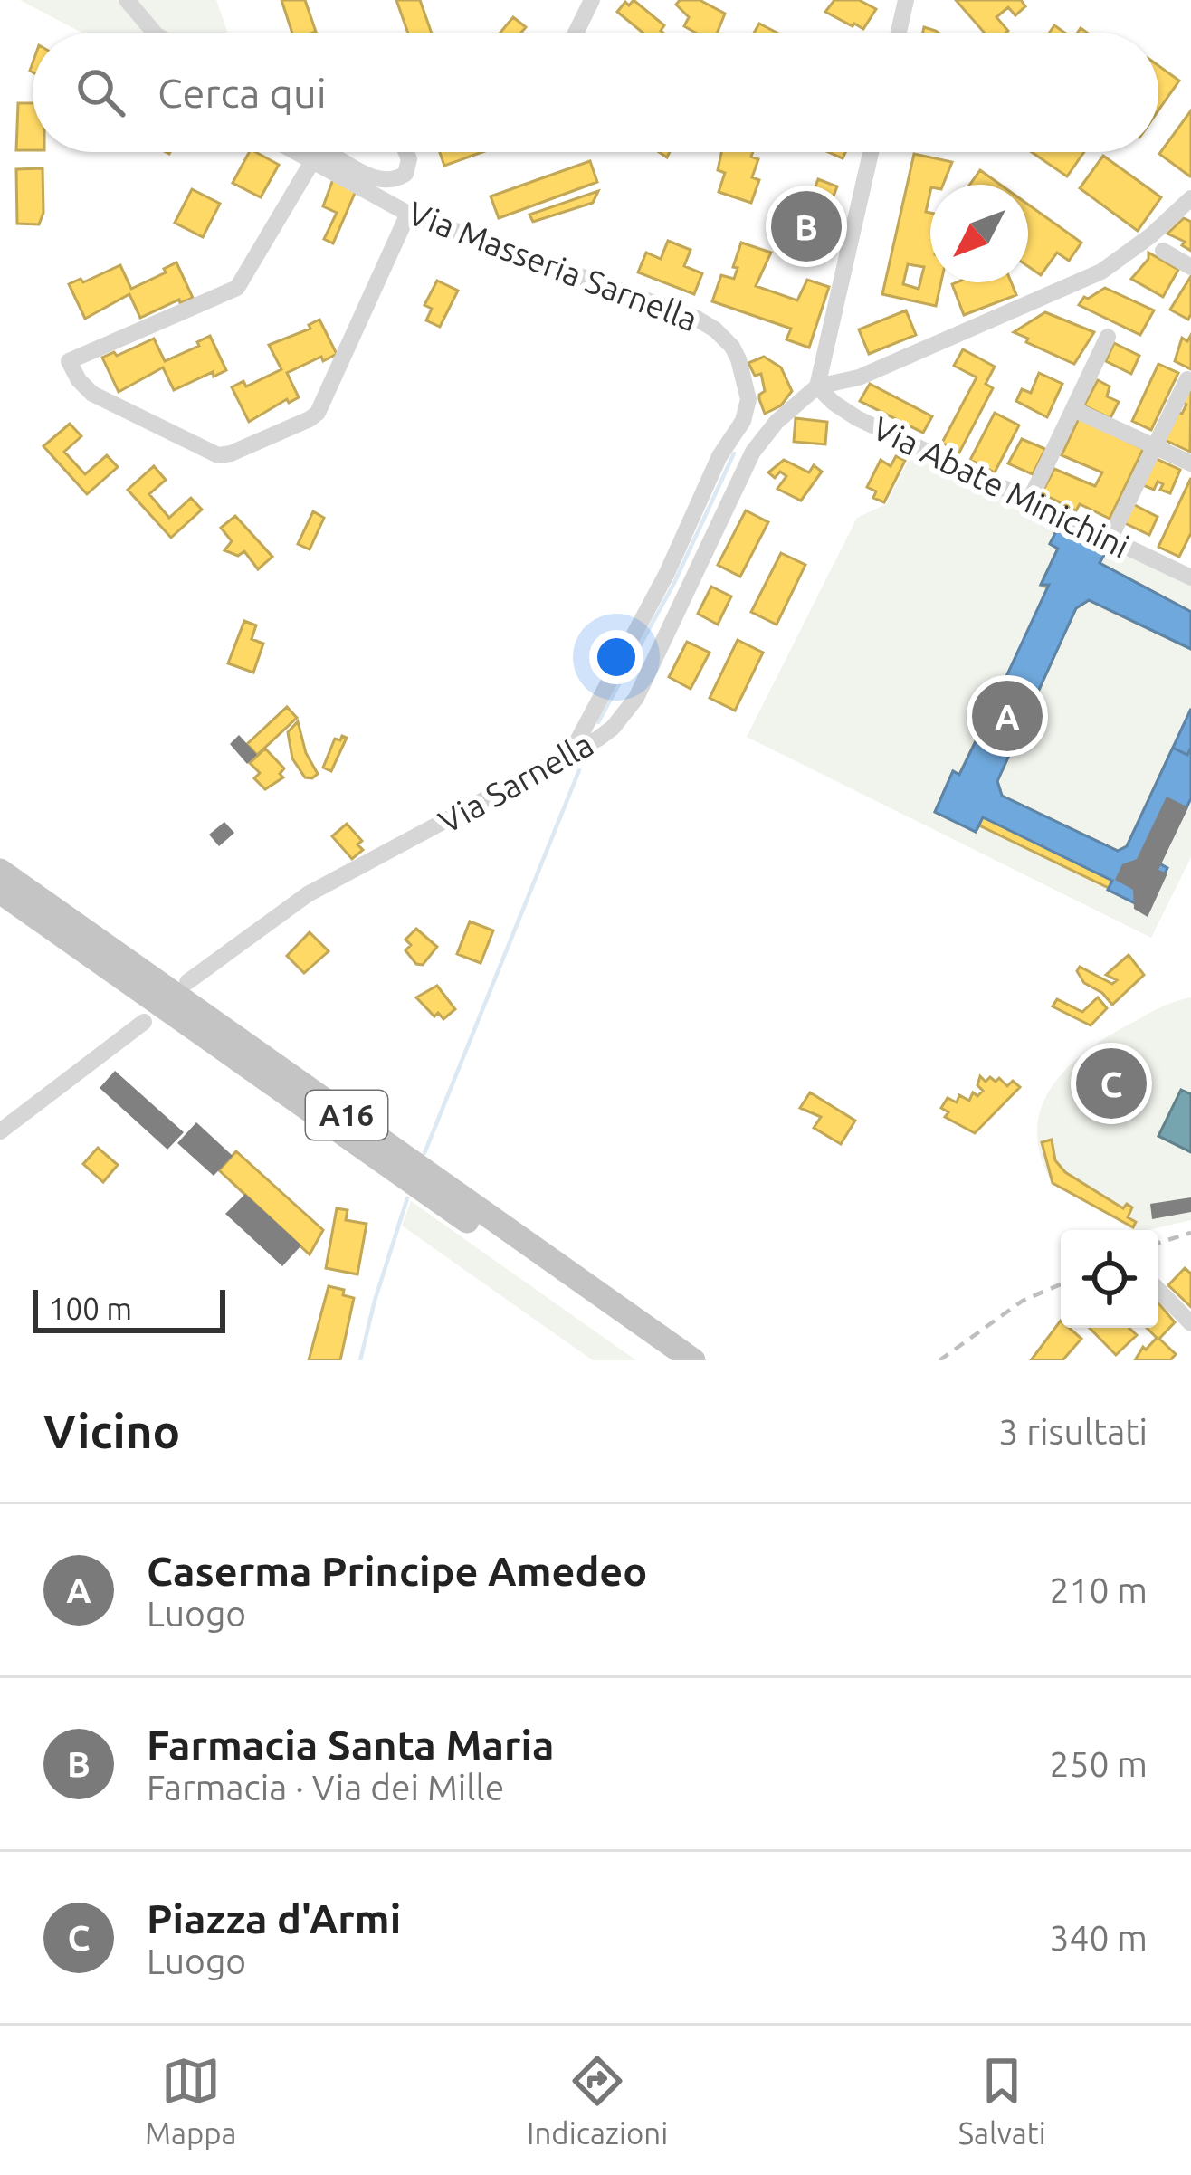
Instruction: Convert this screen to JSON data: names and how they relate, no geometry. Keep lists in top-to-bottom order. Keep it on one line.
{"streets":{"highway":["A16"],"street":["Via Masseria Sarnella","Via Abate Minichini","Via Sarnella"]},"crossings":[["Via Masseria Sarnella","Via Sarnella"],["Via Abate Minichini","Via Sarnella"]],"scale_bar":"100 m","north":"bottom left","page":{"search":"Cerca qui","pins":["B","A","C"],"scale":"100 m","heading":["Vicino","3 risultati"],"list":[{"mark":"A","name":"Caserma Principe Amedeo","note":"Luogo","value":"210 m"},{"mark":"B","name":"Farmacia Santa Maria","note":"Farmacia · Via dei Mille","value":"250 m"},{"mark":"C","name":"Piazza d'Armi","note":"Luogo","value":"340 m"}],"nav":["Mappa","Indicazioni","Salvati"]}}
